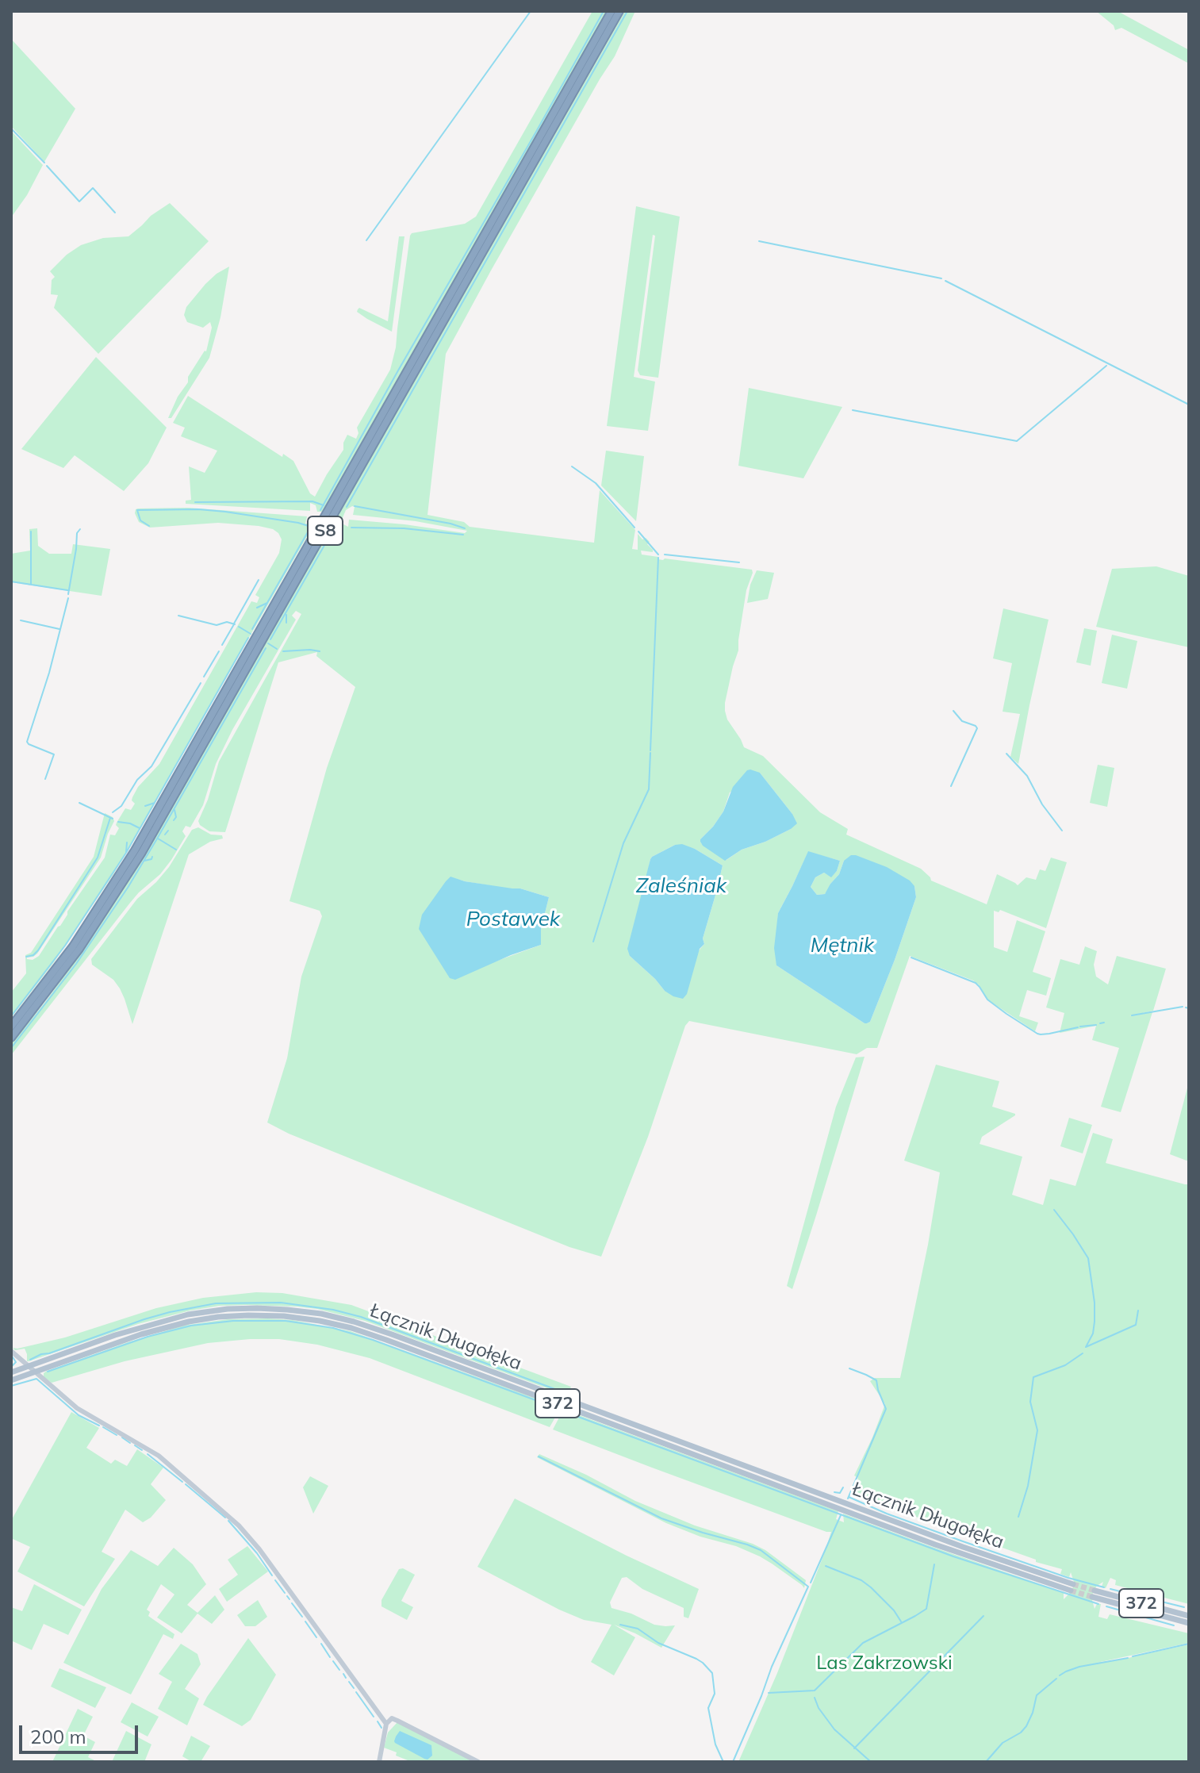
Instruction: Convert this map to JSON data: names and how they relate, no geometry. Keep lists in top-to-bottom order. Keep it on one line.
{"streets":{"highway":["S8"],"main road":["Łącznik Długołęka","372"]},"water":["Zaleśniak","Postawek","Mętnik"],"parks":["Las Zakrzowski"],"scale_bar":"200 m"}
